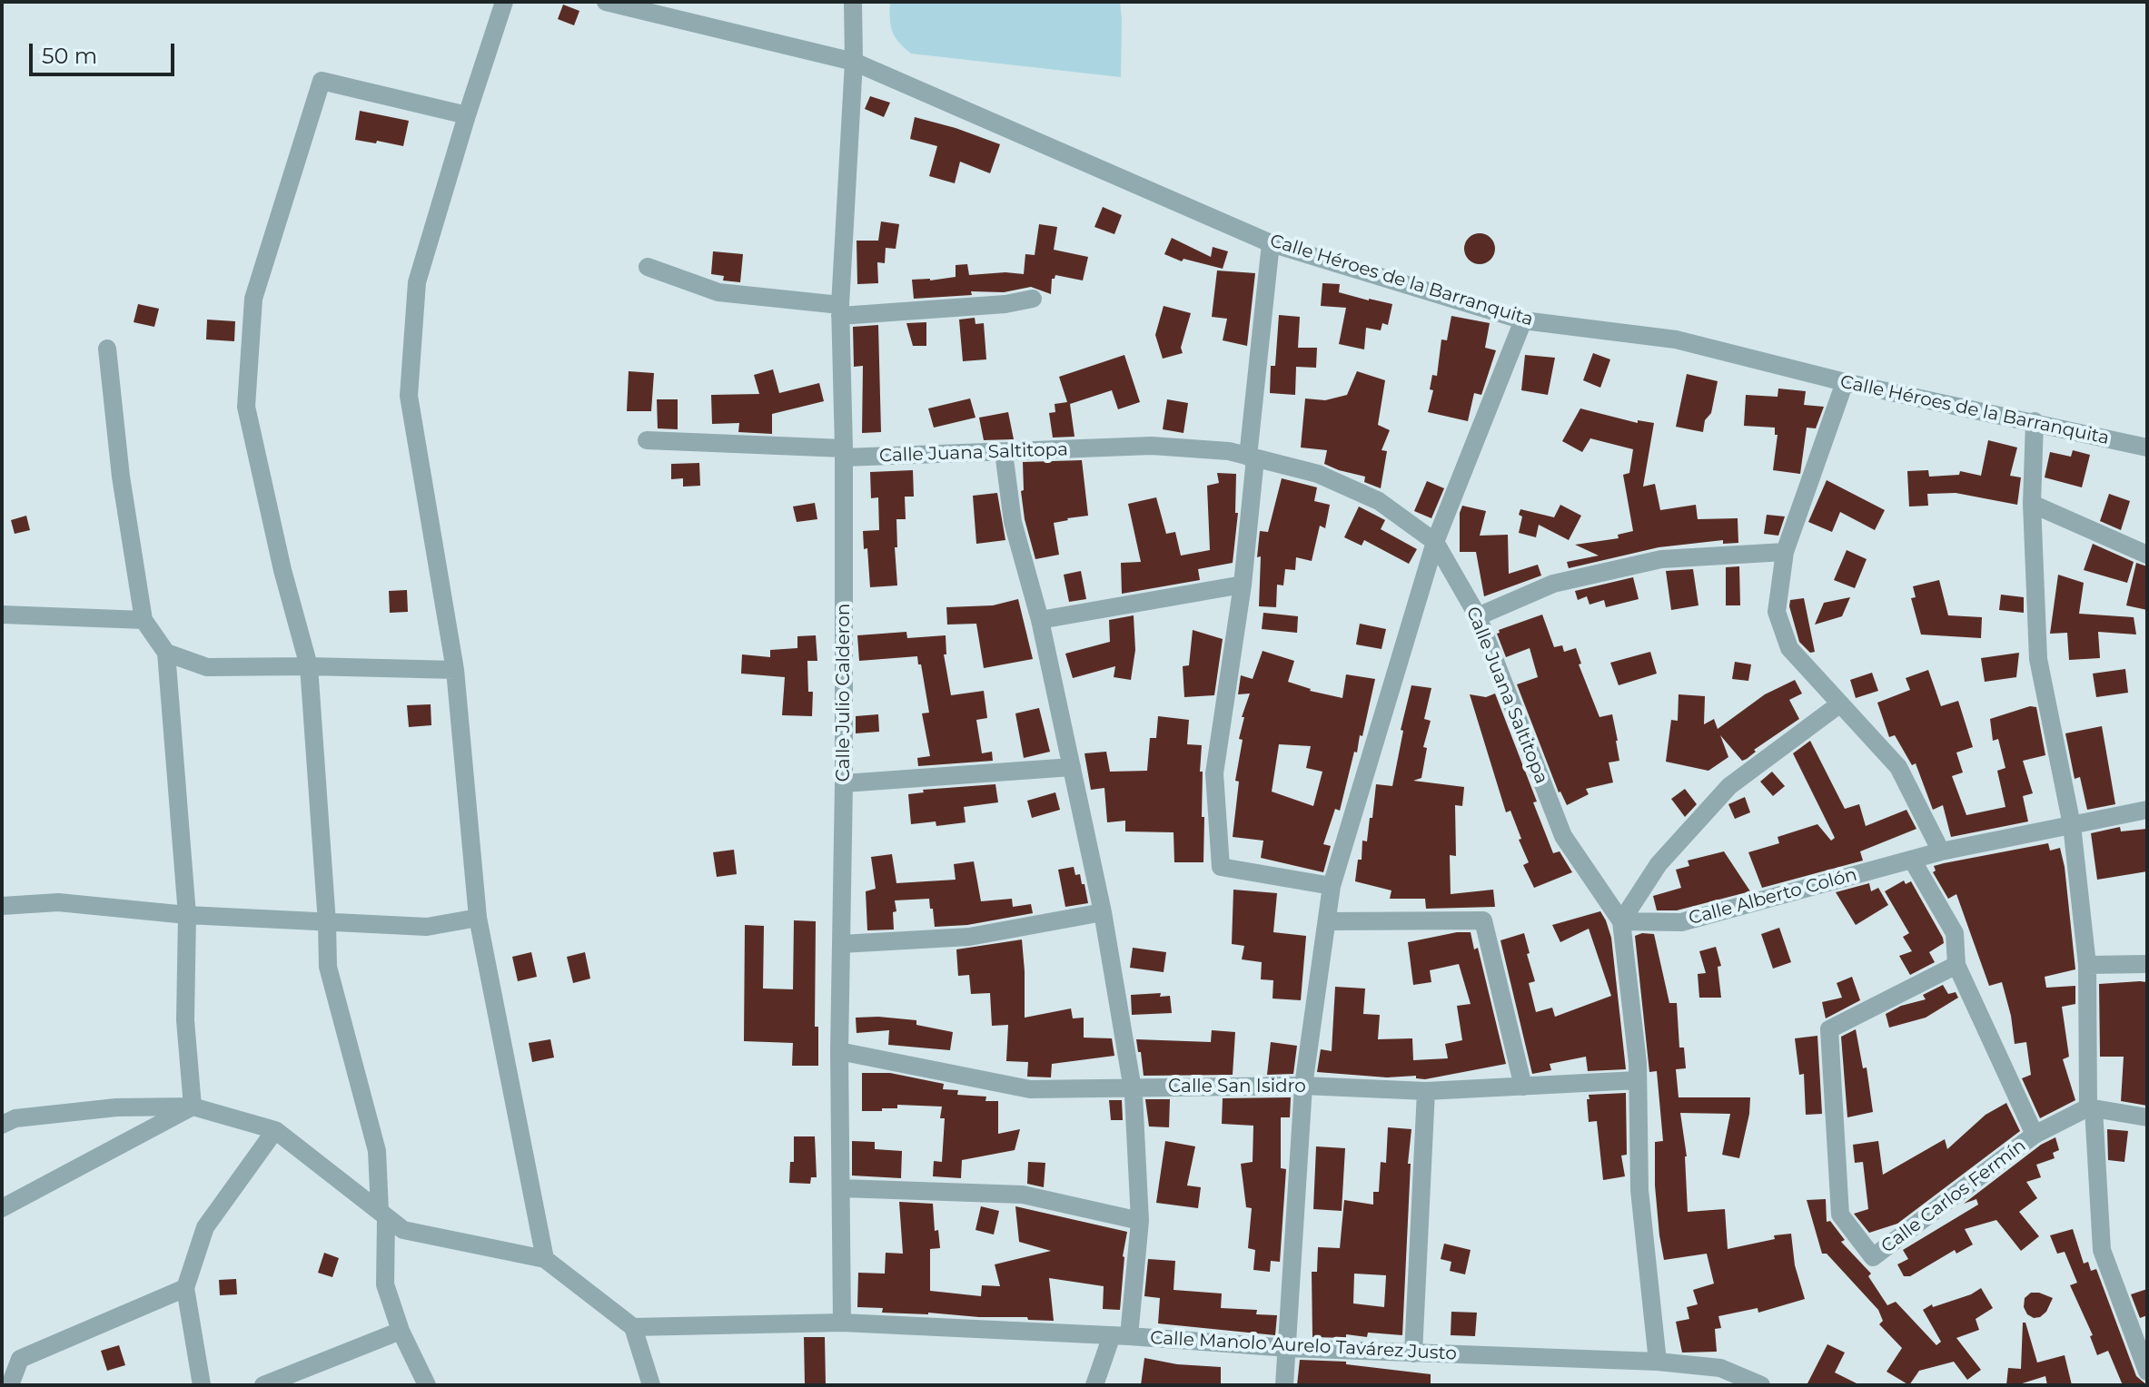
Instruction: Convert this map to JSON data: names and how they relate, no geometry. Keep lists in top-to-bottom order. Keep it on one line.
{"streets":{"street":["Calle Héroes de la Barranquita","Calle Juana Saltitopa","Calle Julio Calderon","Calle Alberto Colón","Calle San Isidro","Calle Carlos Fermín","Calle Manolo Aurelo Tavárez Justo"]},"crossings":[["Calle Héroes de la Barranquita","Calle Julio Calderon"],["Calle Juana Saltitopa","Calle Julio Calderon"],["Calle Juana Saltitopa","Calle Alberto Colón"],["Calle Juana Saltitopa","Calle San Isidro"],["Calle Juana Saltitopa","Calle Manolo Aurelo Tavárez Justo"],["Calle Julio Calderon","Calle San Isidro"],["Calle Julio Calderon","Calle Manolo Aurelo Tavárez Justo"]],"scale_bar":"50 m"}
